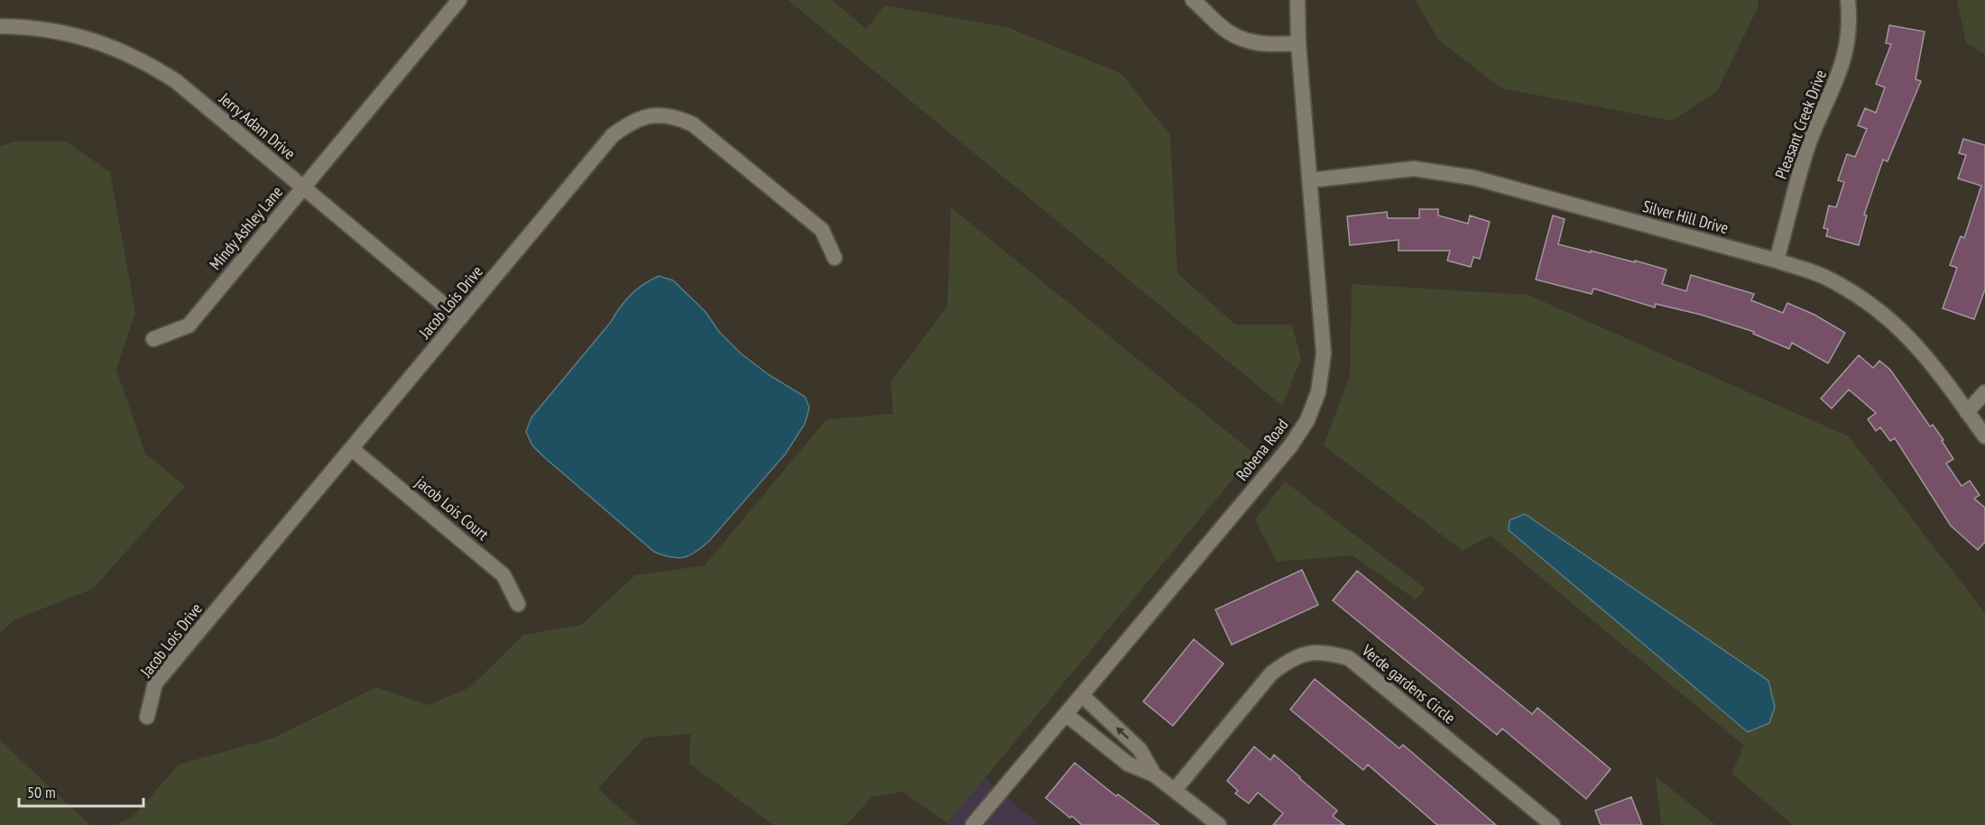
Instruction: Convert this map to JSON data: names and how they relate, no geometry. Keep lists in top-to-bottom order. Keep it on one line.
{"streets":{"street":["Pleasant Creek Drive","Jerry Adam Drive","Silver Hill Drive","Mindy Ashley Lane","Jacob Lois Drive","Robena Road","jacob Lois Court","Verde gardens Circle"]},"crossings":[["Pleasant Creek Drive","Silver Hill Drive"],["Jerry Adam Drive","Mindy Ashley Lane"],["Jerry Adam Drive","Jacob Lois Drive"],["Silver Hill Drive","Robena Road"],["Jacob Lois Drive","jacob Lois Court"]],"scale_bar":"50 m"}
